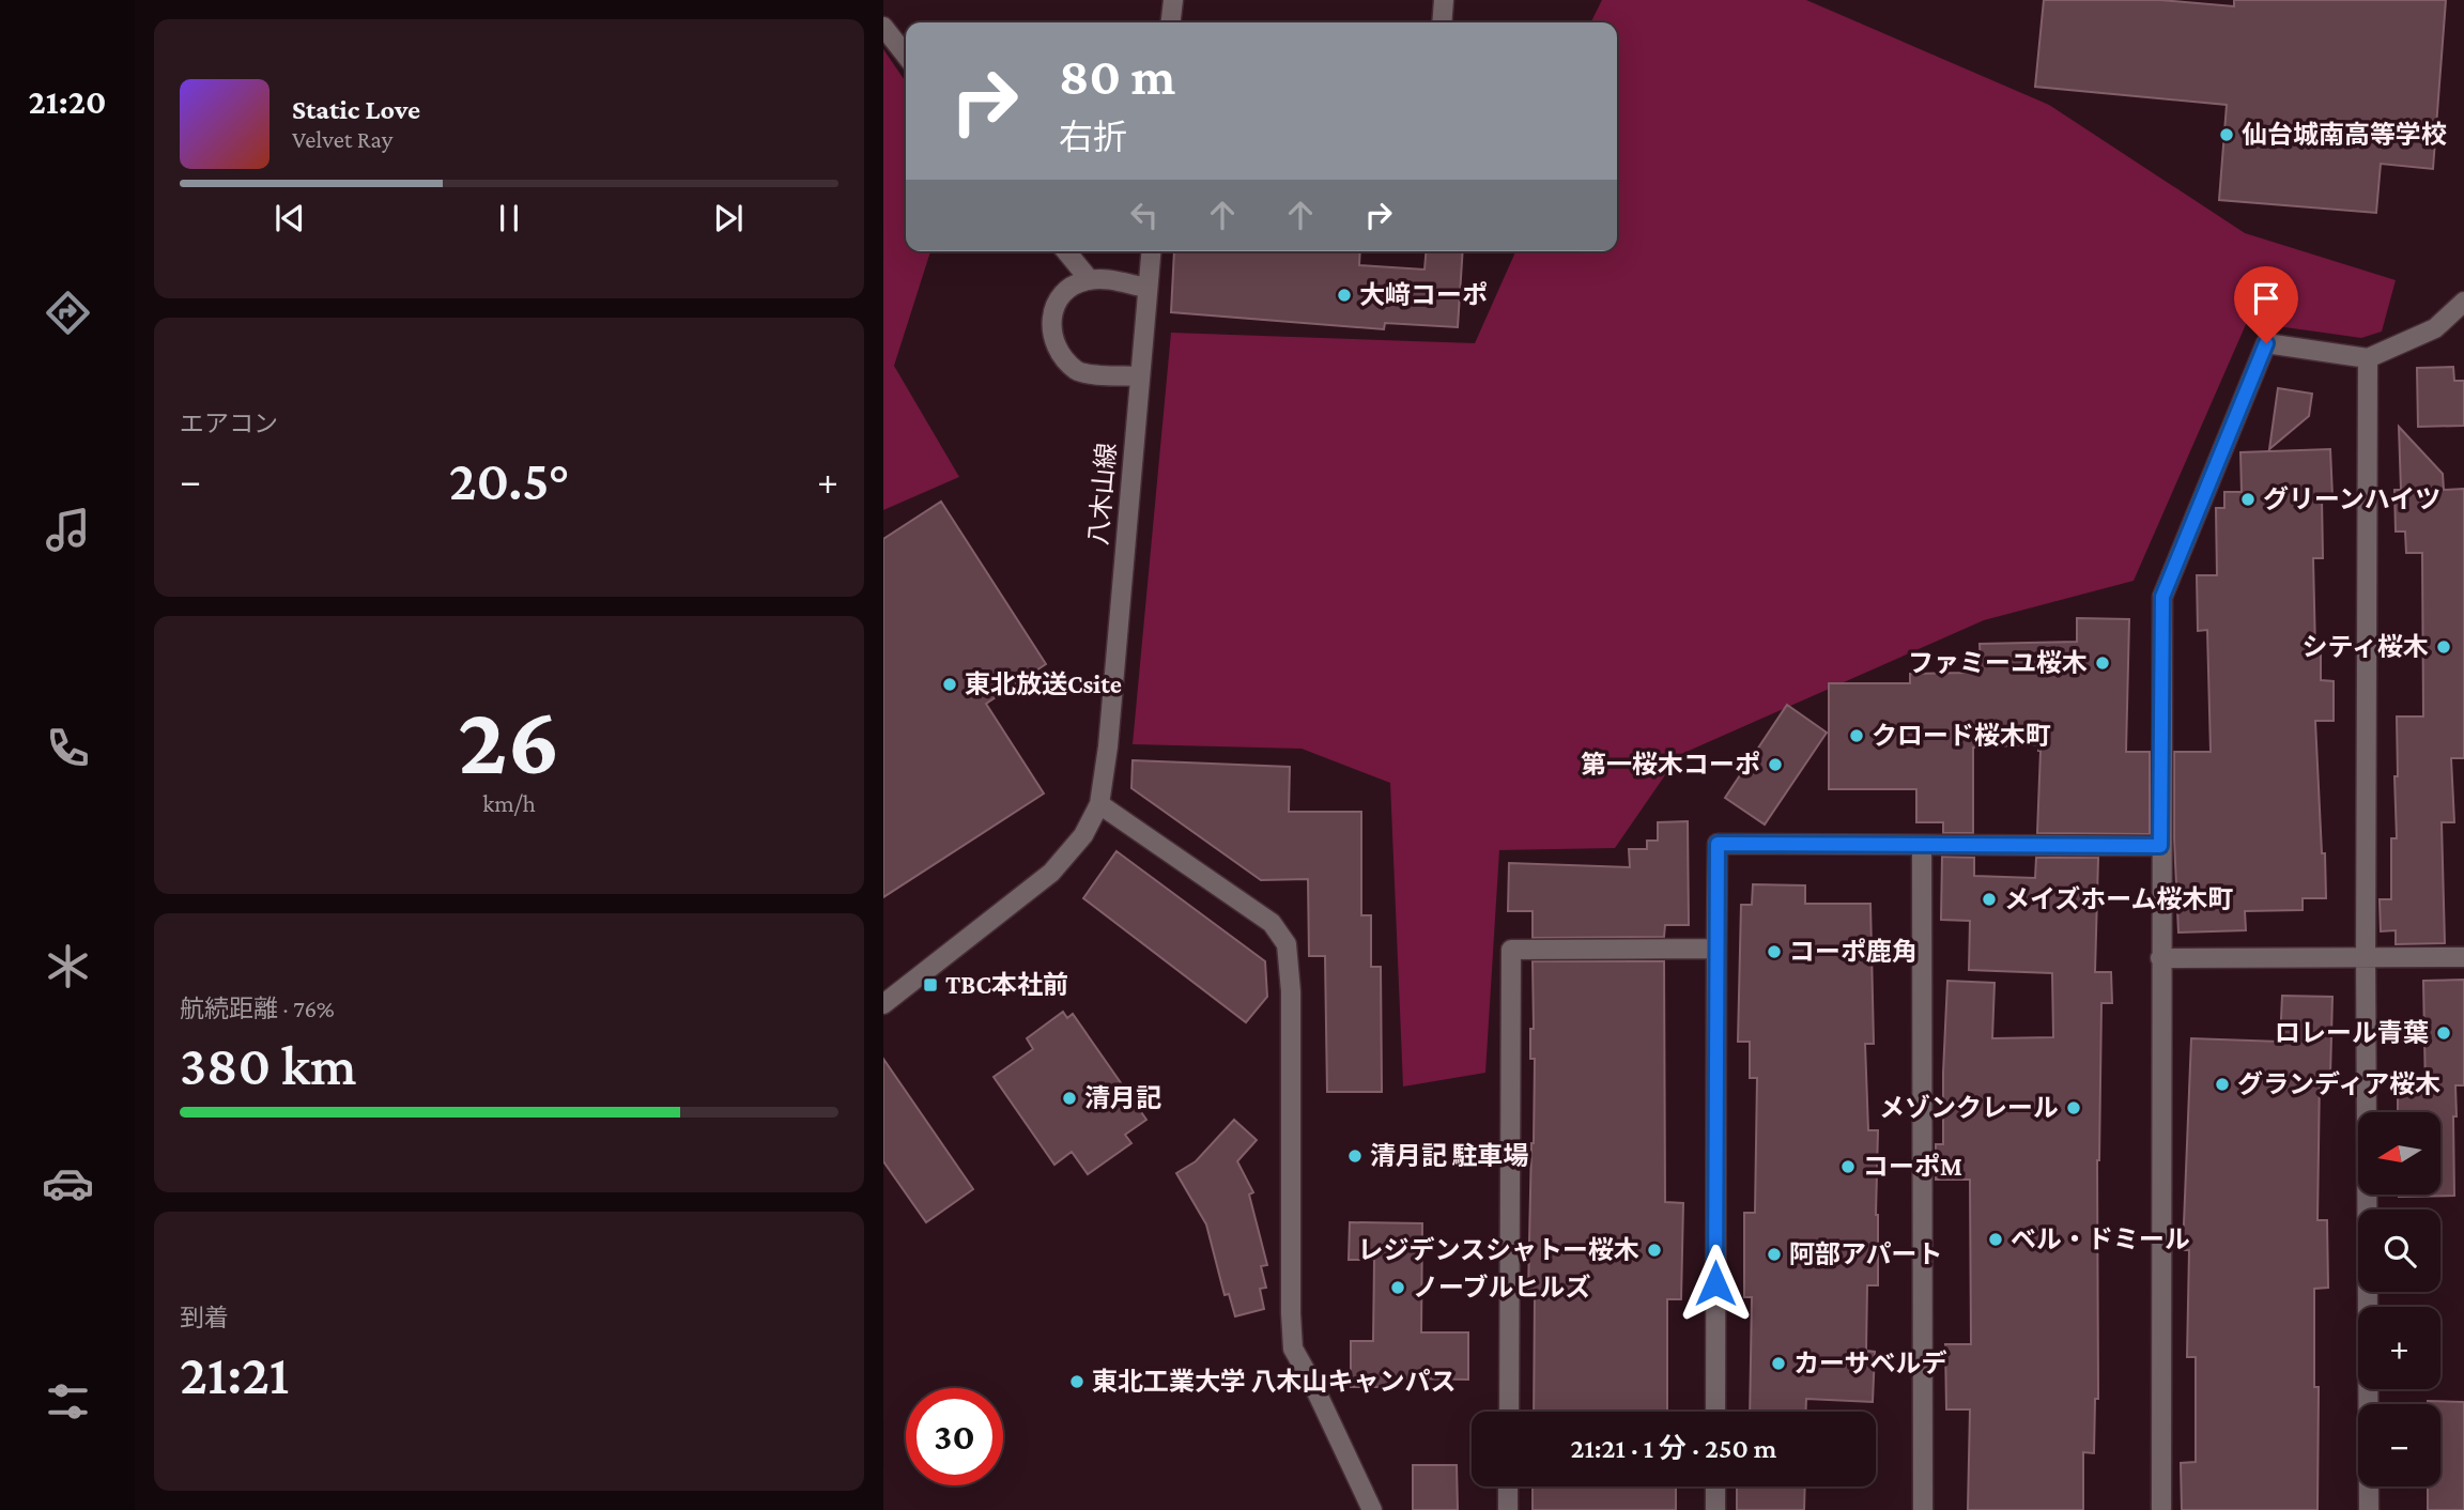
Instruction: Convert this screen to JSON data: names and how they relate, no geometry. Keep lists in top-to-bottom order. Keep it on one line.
{"streets":{"street":["八木山線"]},"places":{"other":["仙台城南高等学校","大﨑コーポ","グリーンハイツ","シティ桜木","ファミーユ桜木","東北放送Csite","クロード桜木町","第一桜木コーポ","メイズホーム桜木町","コーポ鹿角","ロレール青葉","グランディア桜木","清月記","メゾンクレール","清月記 駐車場","コーポM","ベル・ドミール","レジデンスシャトー桜木","阿部アパート","ノーブルヒルズ","カーサベルデ","東北工業大学 八木山キャンパス"],"transit":["TBC本社前"]},"north":"left","page":{"tabs":"21:20","turn":["80 m","右折"],"song":["Static Love","Velvet Ray"],"tile":["エアコン",["26","km/h"],["航続距離 · 76%","380 km"],["到着","21:21"]],"heat":["−","20.5°","+"],"map_buttons":["+","−"],"limit":"30","trip":"21:21 · 1 分 · 250 m"}}
